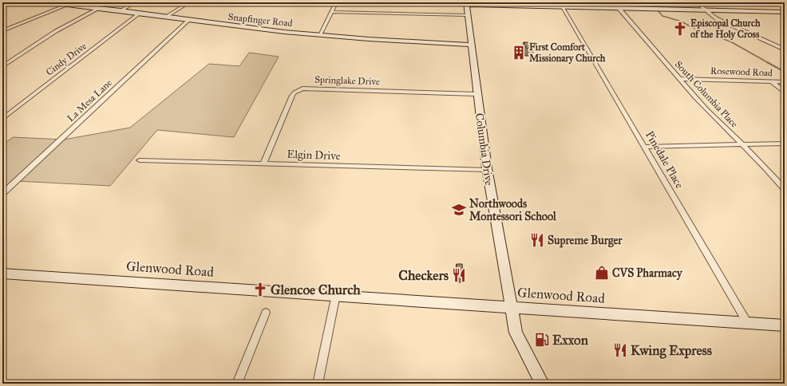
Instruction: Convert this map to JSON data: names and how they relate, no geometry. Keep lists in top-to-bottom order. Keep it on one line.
{"streets":{"street":["Snapfinger Road","Cindy Drive","Rosewood Road","Springlake Drive","South Columbia Place","La Mesa Lane","Columbia Drive","Elgin Drive","Pinedale Place","Glenwood Road"]},"crossings":[["Snapfinger Road","Cindy Drive"],["Snapfinger Road","La Mesa Lane"],["Snapfinger Road","Columbia Drive"],["Rosewood Road","South Columbia Place"],["Springlake Drive","Columbia Drive"],["Springlake Drive","Elgin Drive"],["Columbia Drive","Elgin Drive"],["Columbia Drive","Glenwood Road"],["Pinedale Place","Glenwood Road"]],"places":{"church":["Episcopal Church of the Holy Cross","Glencoe Church"],"building":["First Comfort Missionary Church"],"school or university":["Northwoods Montessori School"],"restaurant":["Supreme Burger","Checkers","Kwing Express"],"shop":["CVS Pharmacy"],"fuel station":["Exxon"]}}
